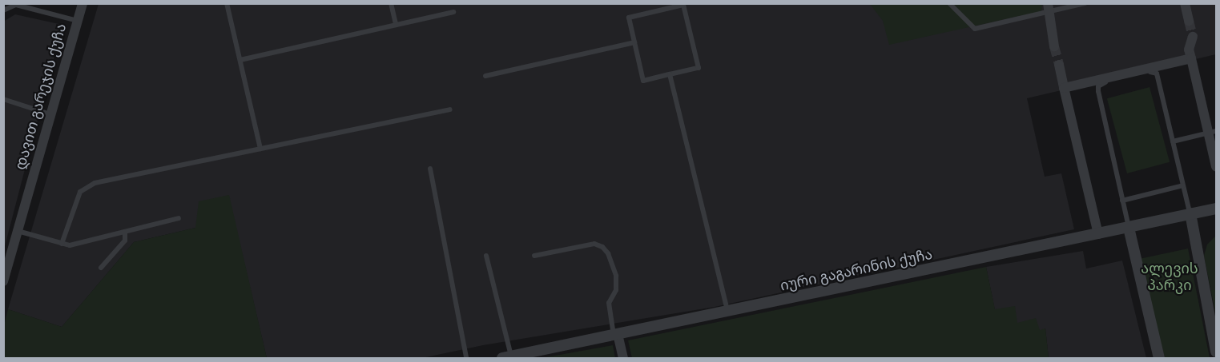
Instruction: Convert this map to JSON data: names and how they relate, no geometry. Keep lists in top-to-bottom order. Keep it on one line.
{"streets":{"street":["დავით გარეჯის ქუჩა","იური გაგარინის ქუჩა"]},"parks":["ალევის პარკი"]}
